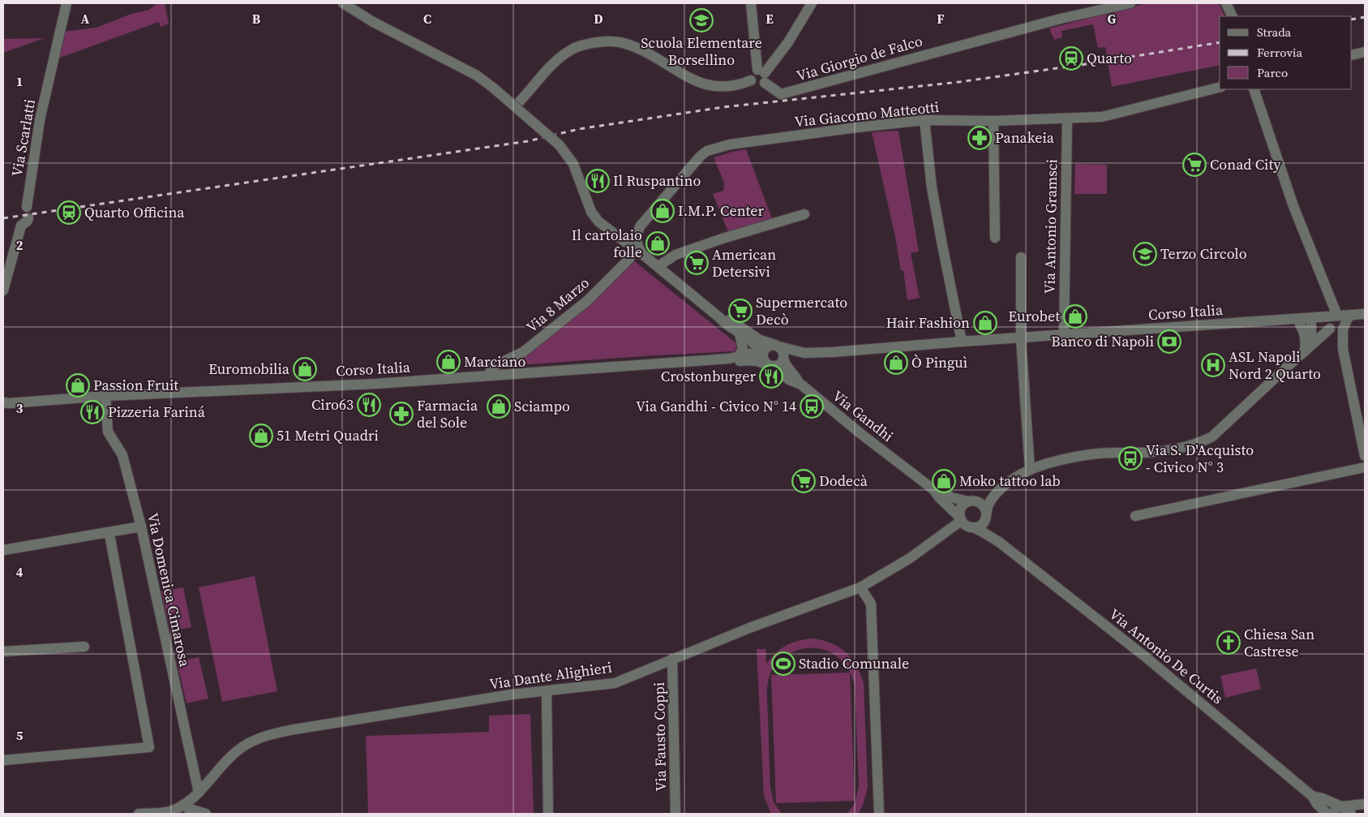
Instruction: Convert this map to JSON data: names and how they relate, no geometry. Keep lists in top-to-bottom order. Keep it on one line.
{"streets":{"street":["Via Giorgio de Falco","Via Giacomo Matteotti","Via Scarlatti","Via Antonio Gramsci","Via 8 Marzo","Corso Italia","Via Gandhi","Via Domenica Cimarosa","Via Antonio De Curtis","Via Dante Alighieri","Via Fausto Coppi"]},"crossings":[["Via Giacomo Matteotti","Via Antonio Gramsci"],["Via Giacomo Matteotti","Via 8 Marzo"],["Via Antonio Gramsci","Corso Italia"],["Via 8 Marzo","Corso Italia"],["Corso Italia","Via Gandhi"],["Corso Italia","Via Domenica Cimarosa"],["Via Gandhi","Via Antonio De Curtis"],["Via Gandhi","Via Dante Alighieri"],["Via Domenica Cimarosa","Via Dante Alighieri"],["Via Antonio De Curtis","Via Dante Alighieri"],["Via Dante Alighieri","Via Fausto Coppi"]],"places":{"school or university":["Scuola Elementare Borsellino","Terzo Circolo"],"station":["Quarto","Quarto Officina"],"pharmacy":["Panakeia","Farmacia del Sole"],"supermarket":["Conad City","American Detersivi","Supermercato Decò","Dodecà"],"restaurant":["Il Ruspantino","Crostonburger","Ciro63","Pizzeria Fariná"],"shop":["I.M.P. Center","Il cartolaio folle","Eurobet","Hair Fashion","Marciano","Ò Pinguì","Euromobilia","Passion Fruit","Sciampo","51 Metri Quadri","Moko tattoo lab"],"bank":["Banco di Napoli"],"hospital":["ASL Napoli Nord 2 Quarto"],"bus stop":["Via Gandhi - Civico N° 14","Via S. D'Acquisto - Civico N° 3"],"church":["Chiesa San Castrese"],"sports":["Stadio Comunale"]},"legend":["Strada","Ferrovia","Parco"],"grid":{"columns":["A","B","C","D","E","F","G"],"rows":["1","2","3","4","5"]}}
